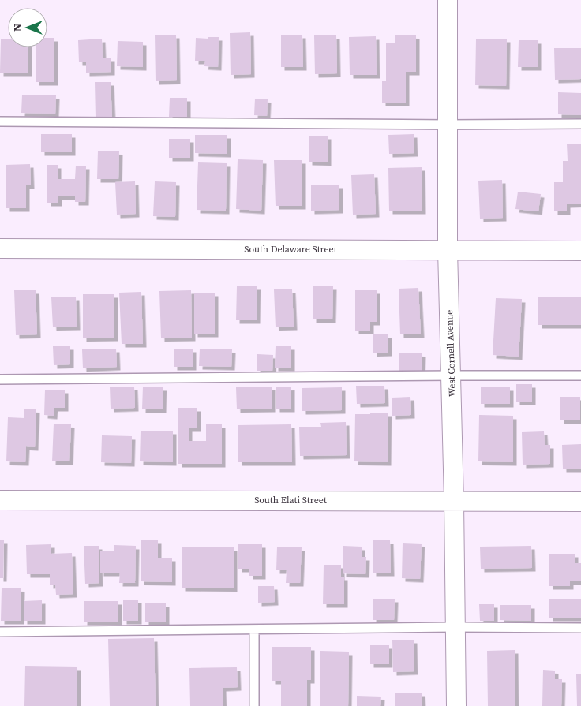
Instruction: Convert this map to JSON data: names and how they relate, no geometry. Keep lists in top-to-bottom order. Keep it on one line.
{"streets":{"street":["South Delaware Street","West Cornell Avenue","South Elati Street"]},"crossings":[["South Delaware Street","West Cornell Avenue"],["West Cornell Avenue","South Elati Street"]],"north":"left"}
